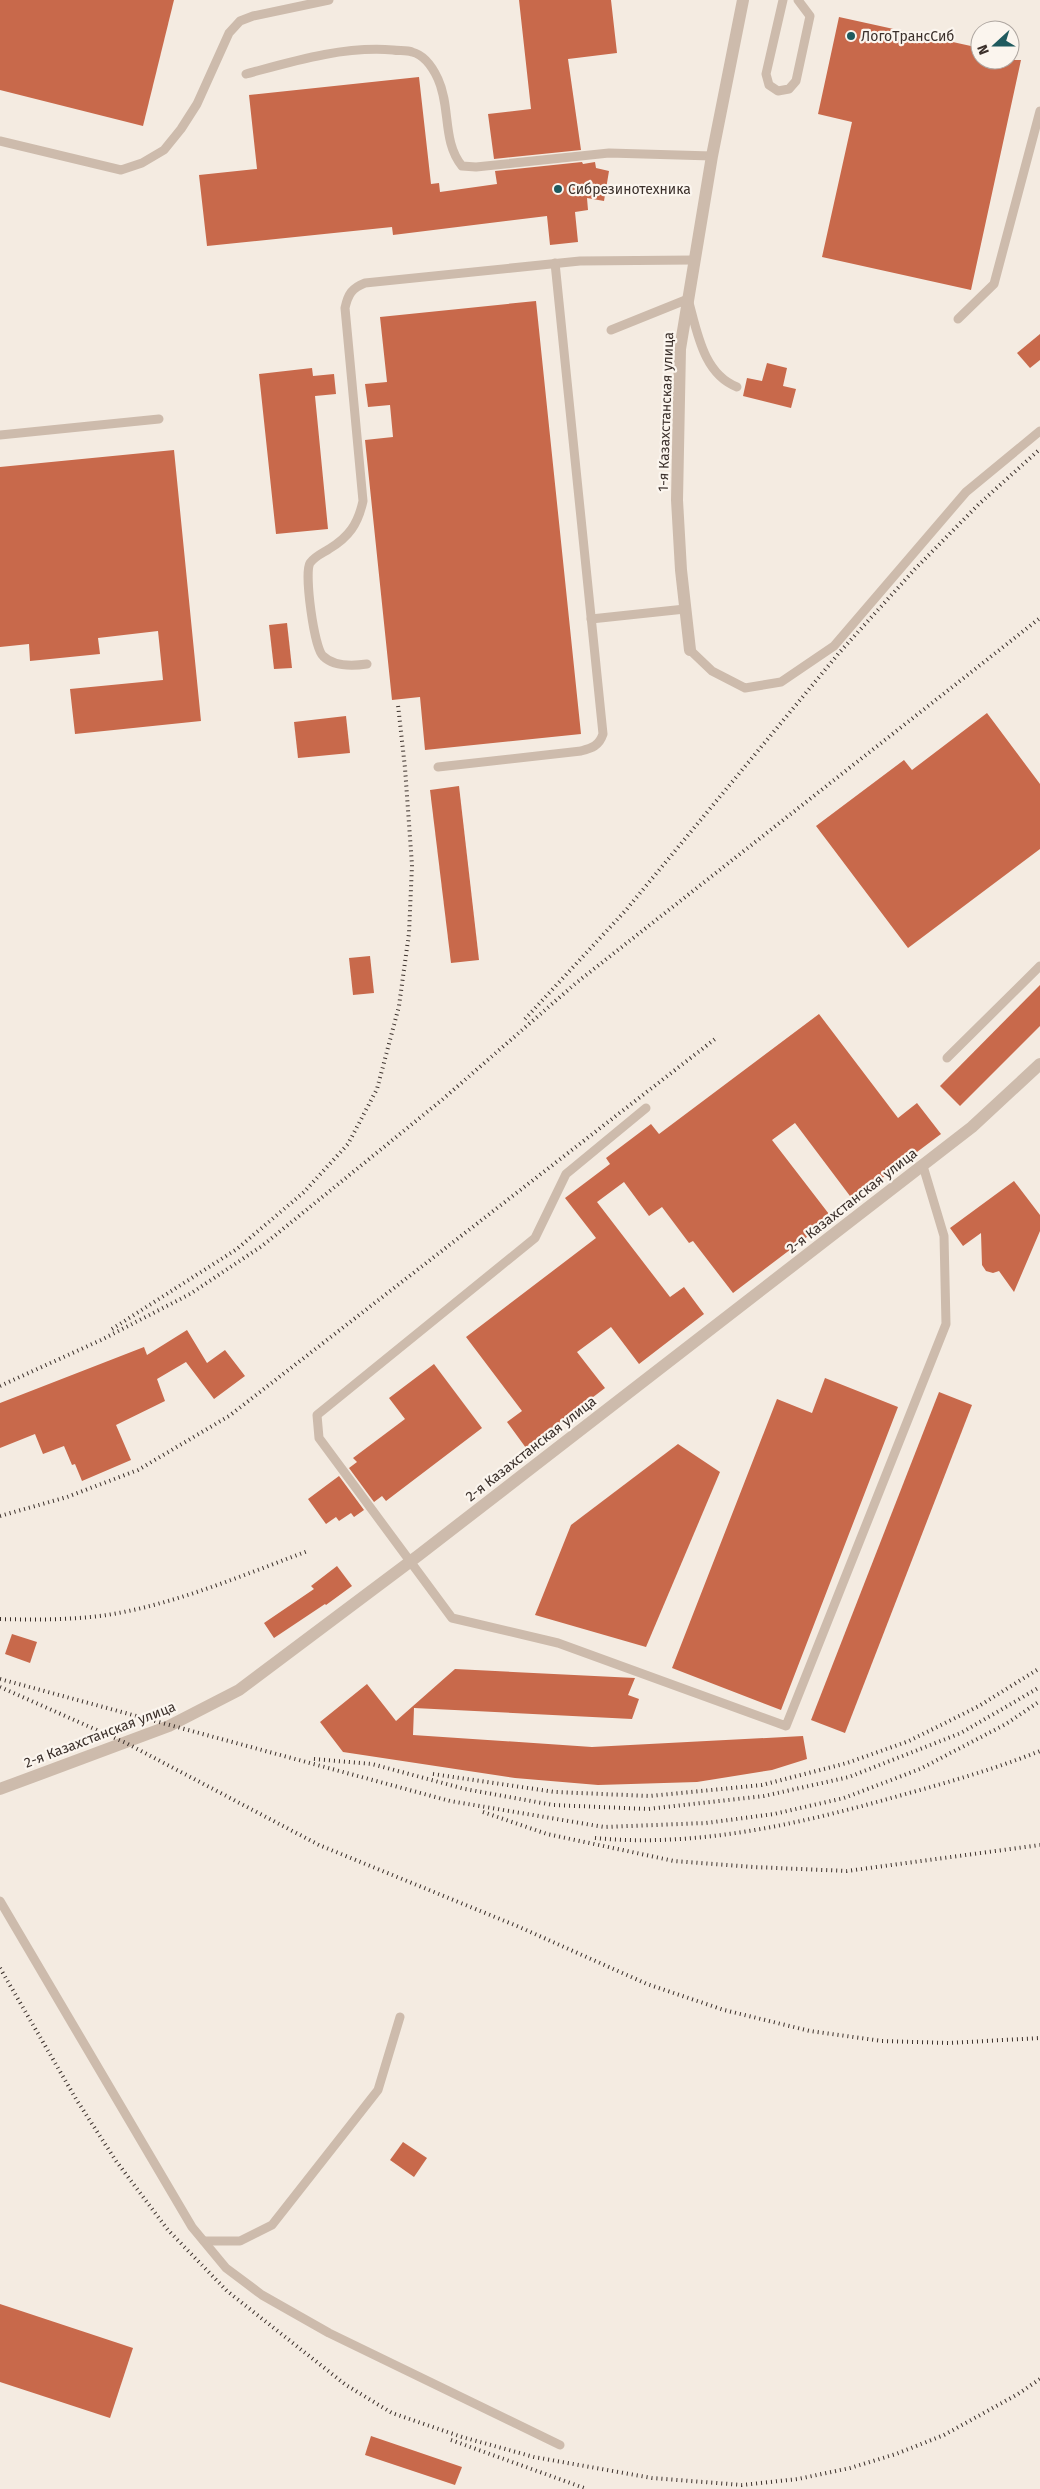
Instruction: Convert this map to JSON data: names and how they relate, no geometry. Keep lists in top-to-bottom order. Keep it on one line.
{"streets":{"street":["1-я Казахстанская улица","2-я Казахстанская улица"]},"places":["ЛогоТрансСиб","Сибрезинотехника"],"north":"left"}
